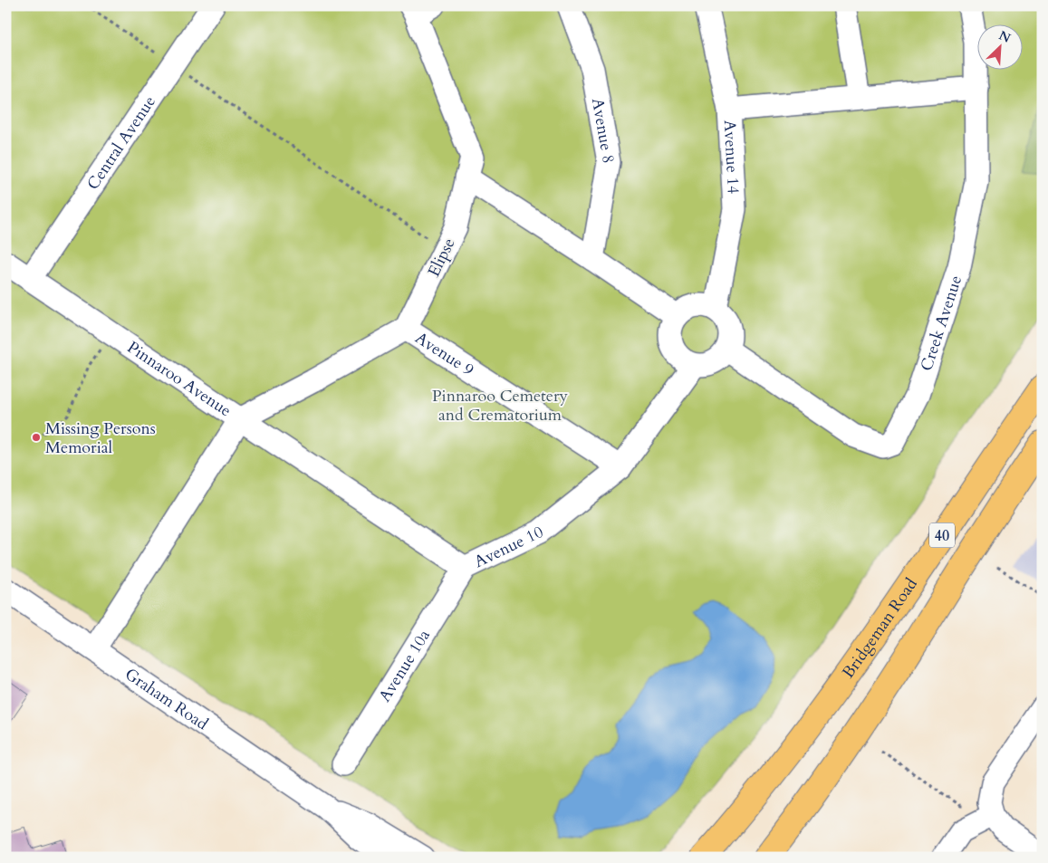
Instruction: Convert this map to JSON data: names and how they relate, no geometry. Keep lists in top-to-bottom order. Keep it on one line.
{"streets":{"main road":["40","Bridgeman Road"],"street":["Avenue 8","Central Avenue","Avenue 14","Elipse","Creek Avenue","Avenue 9","Pinnaroo Avenue","Avenue 10","Avenue 10a","Graham Road"]},"crossings":[["Central Avenue","Pinnaroo Avenue"],["Avenue 14","Creek Avenue"],["Avenue 14","Avenue 10"],["Elipse","Avenue 9"],["Creek Avenue","Avenue 10"],["Avenue 9","Avenue 10"],["Pinnaroo Avenue","Avenue 10"],["Pinnaroo Avenue","Graham Road"],["Avenue 10","Avenue 10a"]],"parks":["Pinnaroo Cemetery and Crematorium"],"places":["Missing Persons Memorial"],"north":"top right"}
